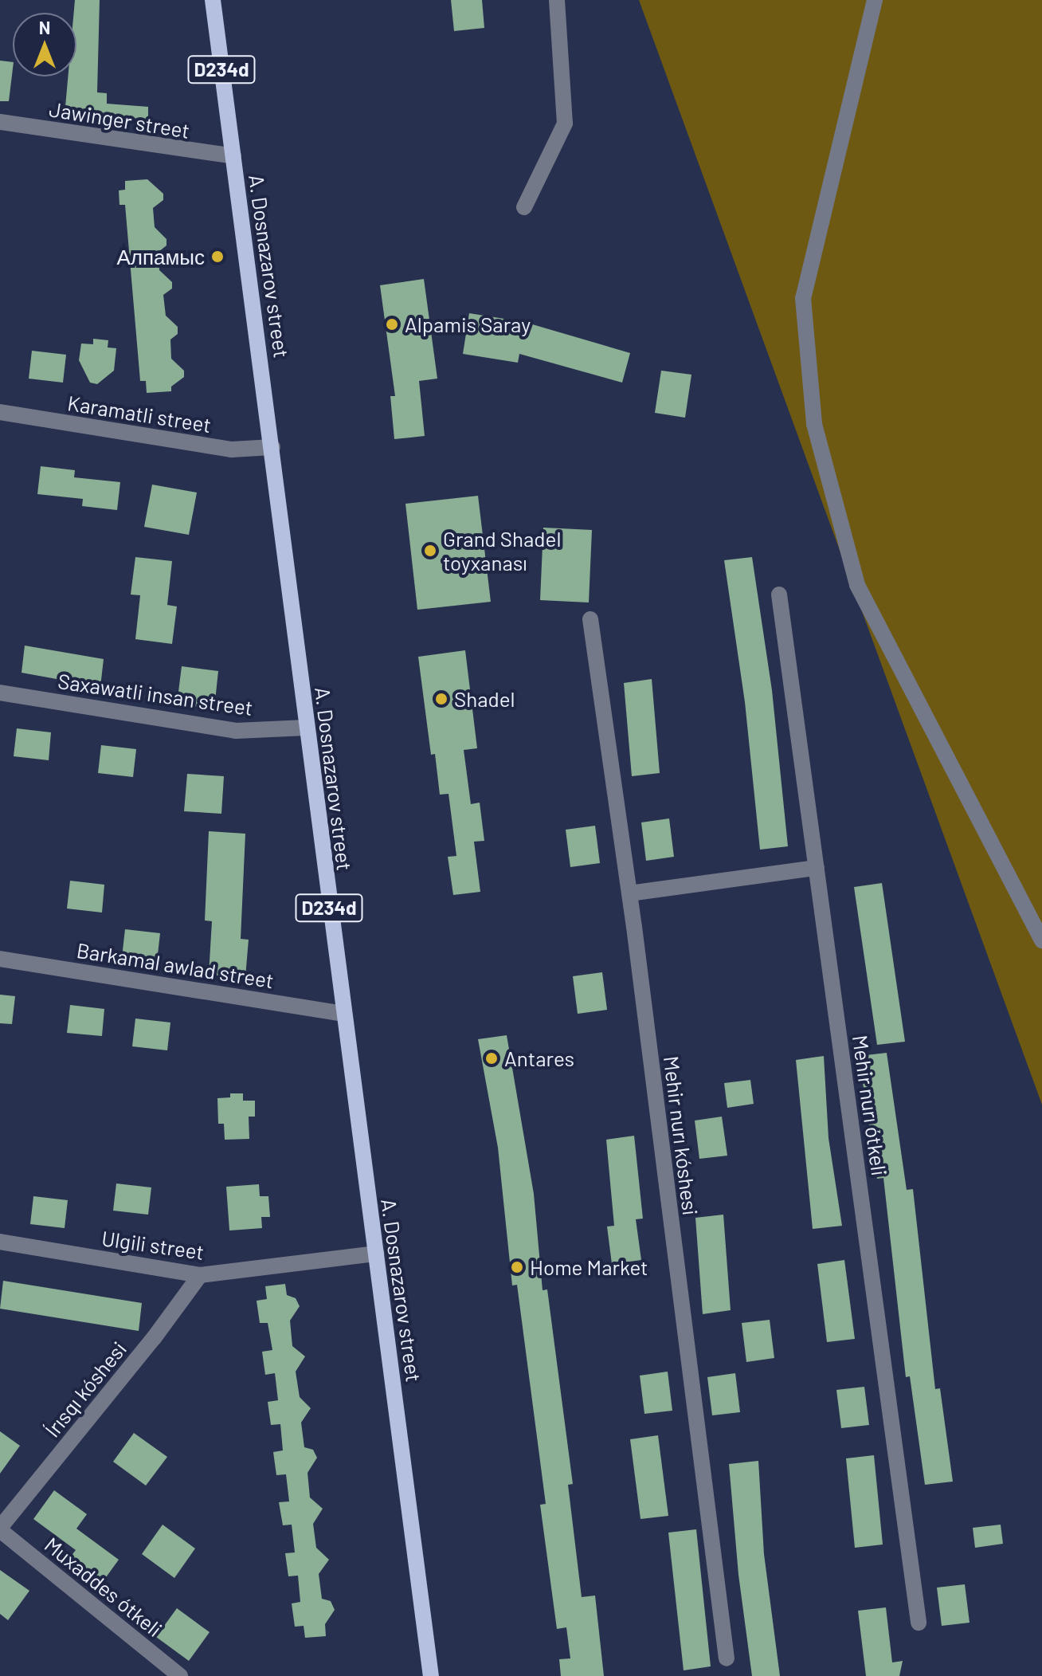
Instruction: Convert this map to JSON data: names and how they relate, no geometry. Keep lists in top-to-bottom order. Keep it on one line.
{"streets":{"main road":["D234d","A. Dosnazarov street"],"street":["Jawinger street","Karamatli street","Saxawatli insan street","Barkamal awlad street","Mehir nurı ótkeli","Mehir nurı kóshesi","Ulgili street","Írısqı kóshesi","Muxaddes ótkeli"]},"crossings":[["Jawinger street","A. Dosnazarov street"],["A. Dosnazarov street","Karamatli street"],["A. Dosnazarov street","Saxawatli insan street"],["A. Dosnazarov street","Barkamal awlad street"],["A. Dosnazarov street","Ulgili street"],["Ulgili street","Írısqı kóshesi"],["Írısqı kóshesi","Muxaddes ótkeli"]],"places":["Алпамыс","Alpamis Saray","Grand Shadel toyxanası","Shadel","Antares","Home Market"],"north":"top"}
